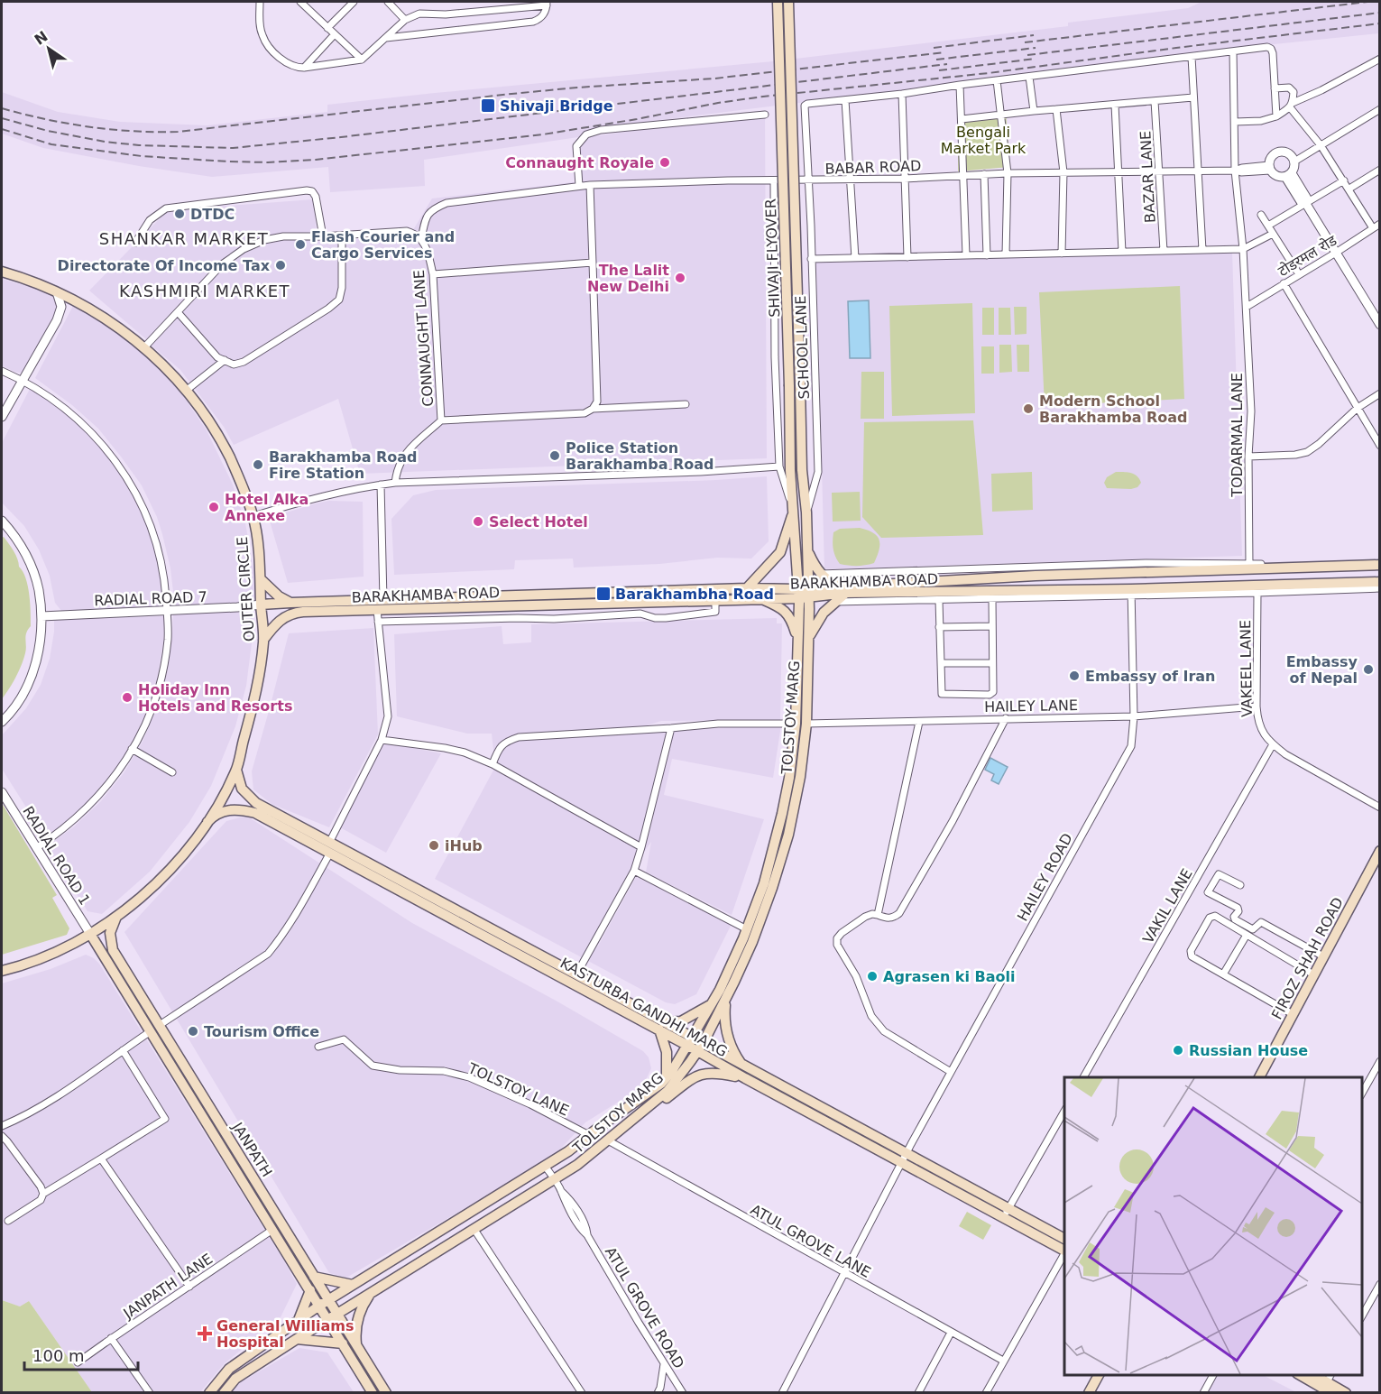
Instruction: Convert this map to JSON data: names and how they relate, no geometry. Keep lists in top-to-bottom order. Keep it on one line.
{"streets":{"main road":["SHIVAJI FLYOVER","BARAKHAMBA ROAD","OUTER CIRCLE","TOLSTOY MARG","FIROZ SHAH ROAD","KASTURBA GANDHI MARG","JANPATH"],"street":["BABAR ROAD","BAZAR LANE","टोडरमल रोड","CONNAUGHT LANE","SCHOOL LANE","TODARMAL LANE","RADIAL ROAD 7","VAKEEL LANE","HAILEY LANE","RADIAL ROAD 1","HAILEY ROAD","VAKIL LANE","TOLSTOY LANE","ATUL GROVE LANE","JANPATH LANE","ATUL GROVE ROAD"]},"crossings":[["BABAR ROAD","BAZAR LANE"],["BABAR ROAD","CONNAUGHT LANE"],["BABAR ROAD","SCHOOL LANE"],["BABAR ROAD","TODARMAL LANE"],["टोडरमल रोड","TODARMAL LANE"],["SHIVAJI FLYOVER","SCHOOL LANE"],["SHIVAJI FLYOVER","BARAKHAMBA ROAD"],["SHIVAJI FLYOVER","TOLSTOY MARG"],["BARAKHAMBA ROAD","OUTER CIRCLE"],["BARAKHAMBA ROAD","RADIAL ROAD 7"],["BARAKHAMBA ROAD","TOLSTOY MARG"],["BARAKHAMBA ROAD","HAILEY ROAD"],["OUTER CIRCLE","RADIAL ROAD 7"],["OUTER CIRCLE","RADIAL ROAD 1"],["OUTER CIRCLE","KASTURBA GANDHI MARG"],["OUTER CIRCLE","JANPATH"],["VAKEEL LANE","HAILEY LANE"],["VAKEEL LANE","VAKIL LANE"],["HAILEY LANE","TOLSTOY MARG"],["HAILEY LANE","HAILEY ROAD"],["TOLSTOY MARG","KASTURBA GANDHI MARG"],["TOLSTOY MARG","TOLSTOY LANE"],["TOLSTOY MARG","JANPATH"],["TOLSTOY MARG","ATUL GROVE LANE"],["TOLSTOY MARG","ATUL GROVE ROAD"],["RADIAL ROAD 1","JANPATH"],["HAILEY ROAD","KASTURBA GANDHI MARG"],["JANPATH","JANPATH LANE"]],"districts":["SHANKAR MARKET","KASHMIRI MARKET"],"parks":["Bengali Market Park"],"places":{"transit":["Shivaji Bridge","Barakhambha Road"],"other":["Connaught Royale","DTDC","Flash Courier and Cargo Services","Directorate Of Income Tax","The Lalit New Delhi","Modern School Barakhamba Road","Police Station Barakhamba Road","Barakhamba Road Fire Station","Hotel Alka Annexe","Select Hotel","Embassy of Nepal","Embassy of Iran","Holiday Inn Hotels and Resorts","iHub","Agrasen ki Baoli","Tourism Office","Russian House"],"health":["General Williams Hospital"]},"scale_bar":"100 m","north":"top left"}
